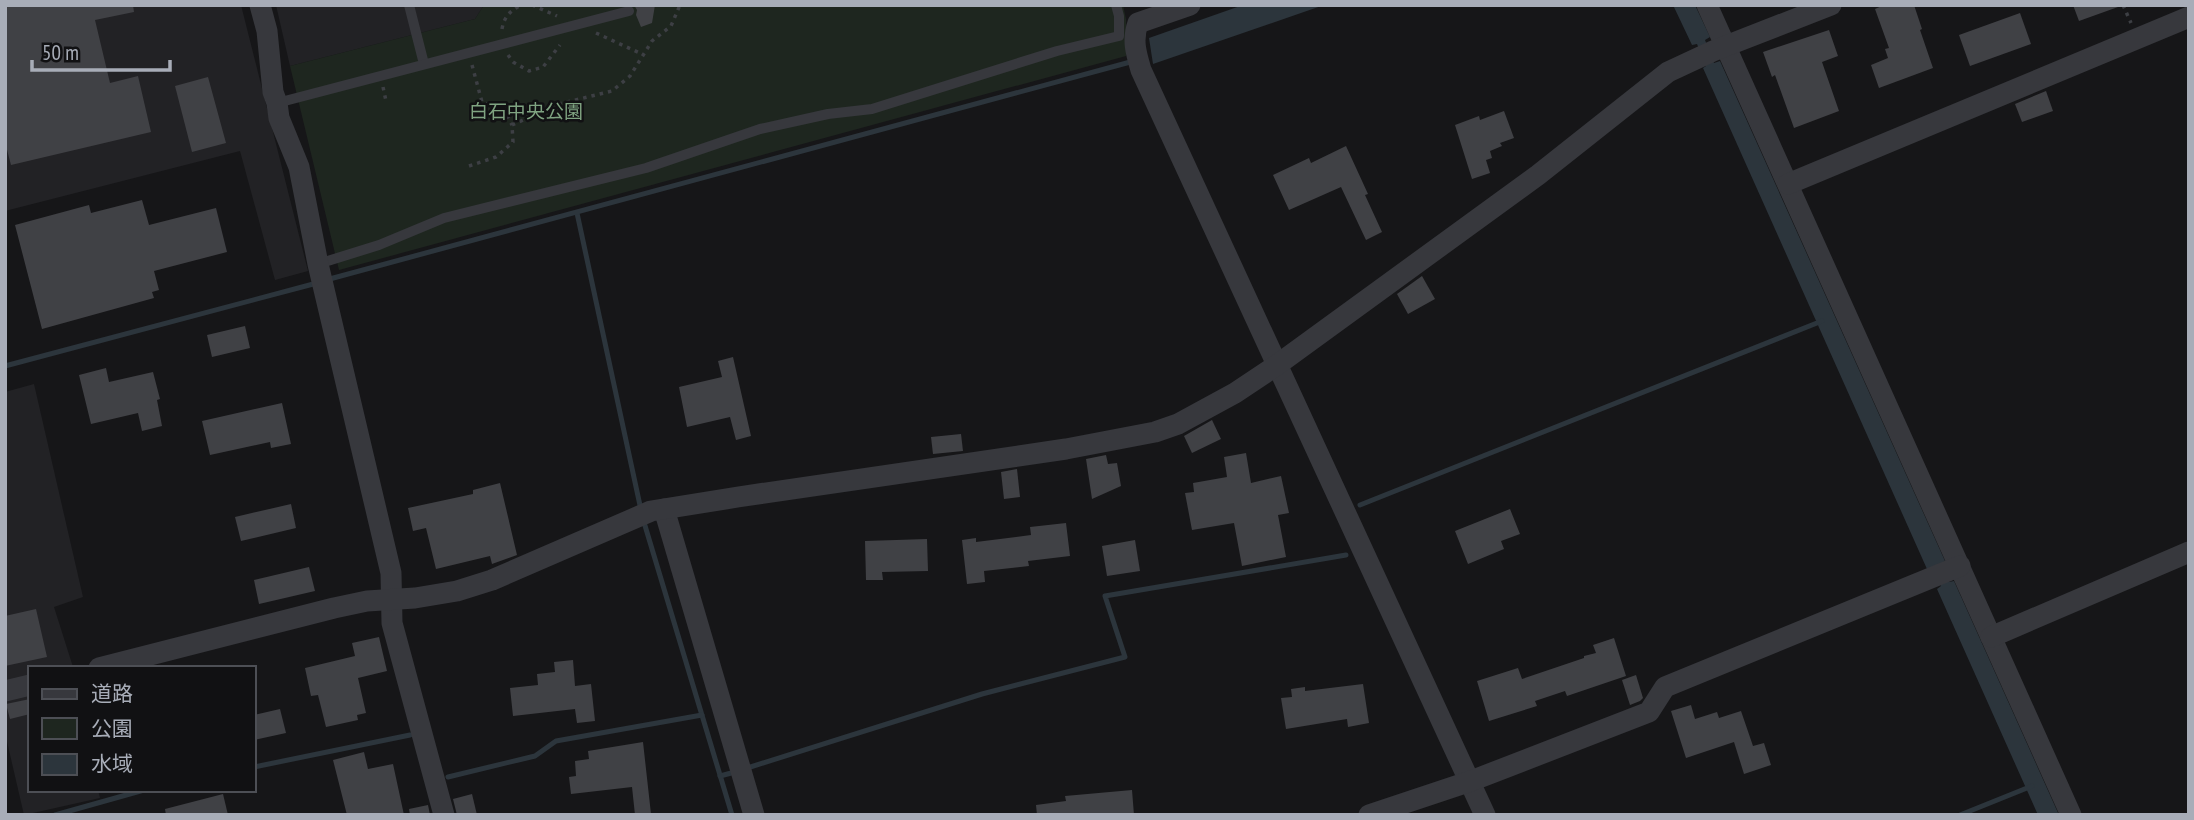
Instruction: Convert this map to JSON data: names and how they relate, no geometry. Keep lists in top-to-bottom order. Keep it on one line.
{"parks":["白石中央公園"],"legend":["道路","公園","水域"],"scale_bar":"50 m"}
